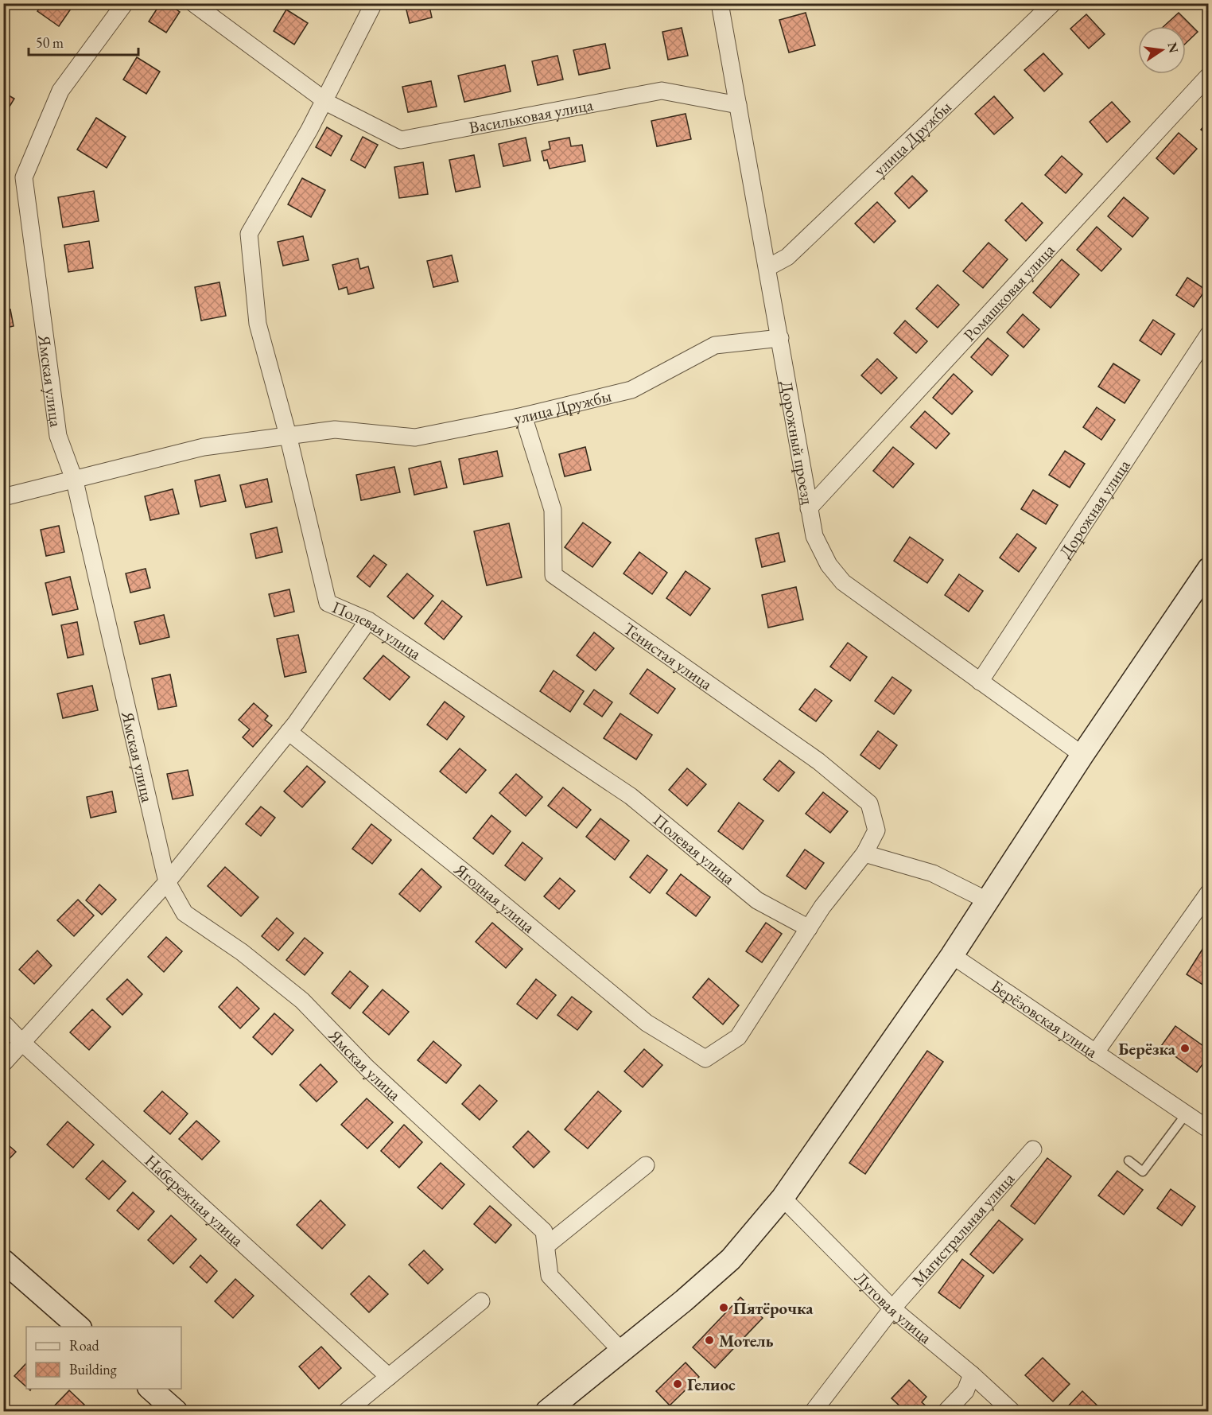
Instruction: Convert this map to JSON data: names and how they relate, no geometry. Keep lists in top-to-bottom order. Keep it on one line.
{"streets":{"street":["Васильковая улица","улица Дружбы","Ромашковая улица","Ямская улица","Дорожный проезд","Дорожная улица","Полевая улица","Тенистая улица","Ягодная улица","Берёзовская улица","Набережная улица","Магистральная улица","Луговая улица"]},"crossings":[["Васильковая улица","Дорожный проезд"],["Васильковая улица","Полевая улица"],["улица Дружбы","Ямская улица"],["улица Дружбы","Дорожный проезд"],["улица Дружбы","Полевая улица"],["улица Дружбы","Тенистая улица"],["Ромашковая улица","Дорожный проезд"],["Дорожный проезд","Дорожная улица"],["Полевая улица","Ягодная улица"],["Магистральная улица","Луговая улица"]],"places":["Берёзка","Пятёрочка","Мотель","Гелиос"],"legend":["Road","Building"],"scale_bar":"50 m","north":"right"}
